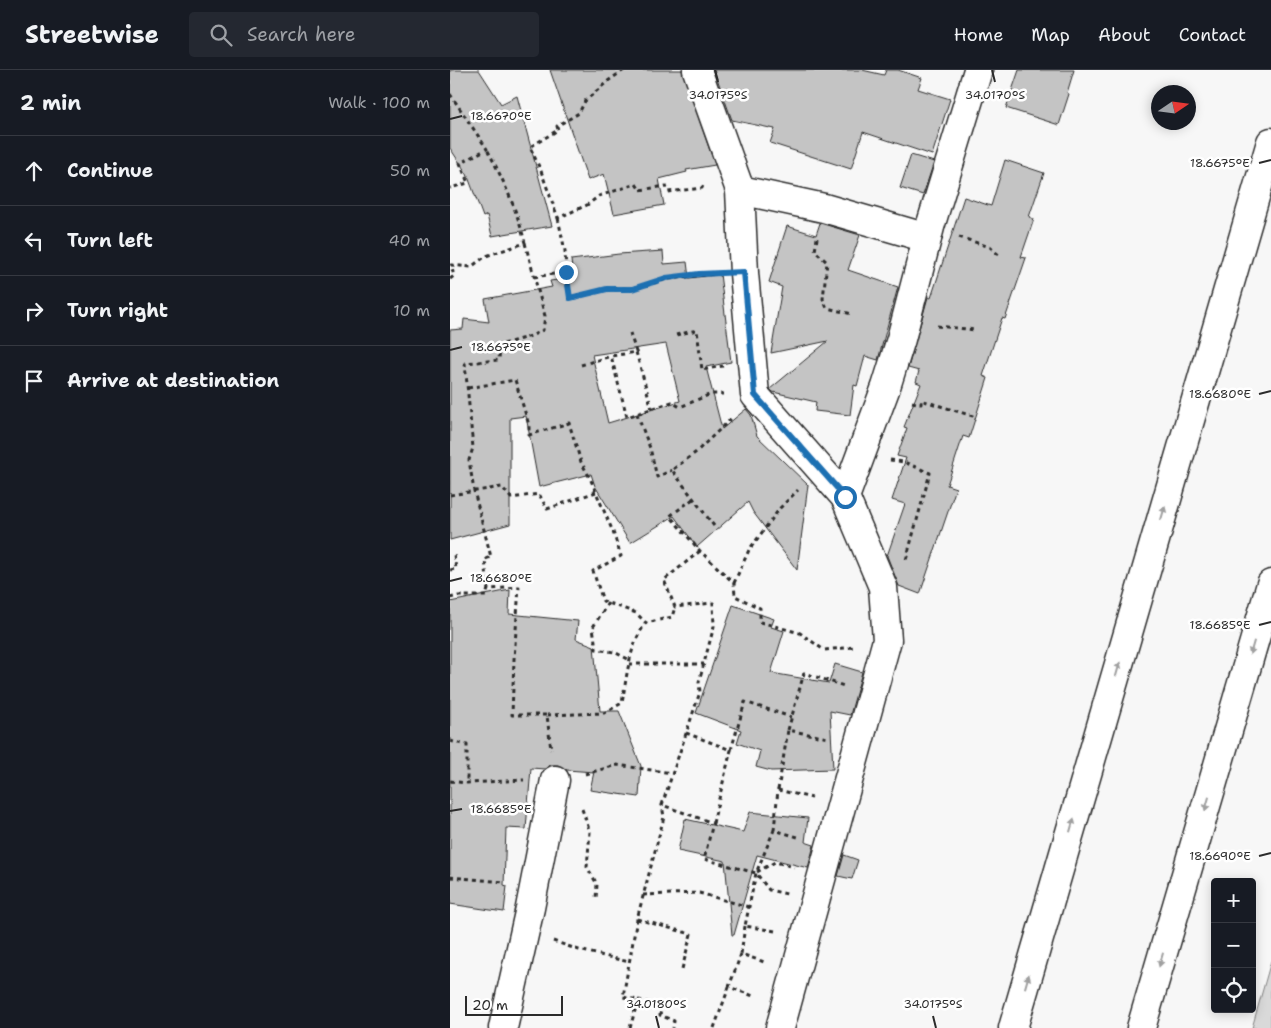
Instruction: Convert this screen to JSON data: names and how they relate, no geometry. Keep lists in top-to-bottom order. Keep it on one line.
{"scale_bar":"20 m","north":"right","page":{"header":"Streetwise","search":"Search here","nav":["Home","Map","About","Contact"],"heading":["2 min","Walk · 100 m"],"list":[["Continue","50 m"],["Turn left","40 m"],["Turn right","10 m"],"Arrive at destination"],"map_buttons":["+","−"],"scale":"20 m"},"coordinates":["34.0175°S","34.0170°S","18.6670°E","18.6675°E","18.6680°E","18.6685°E","18.6690°E","34.0180°S"]}
